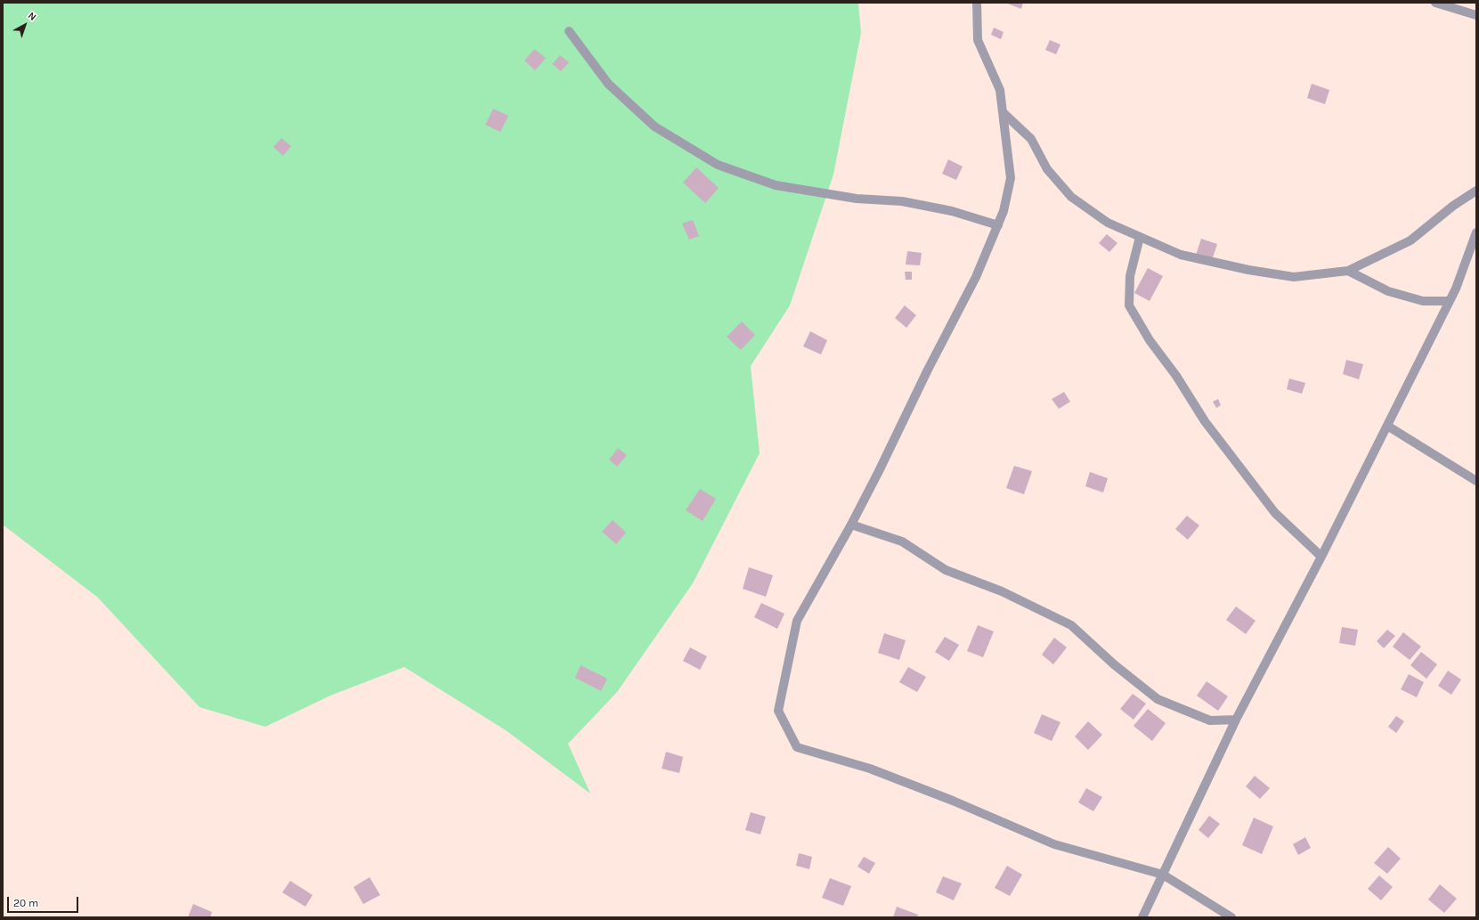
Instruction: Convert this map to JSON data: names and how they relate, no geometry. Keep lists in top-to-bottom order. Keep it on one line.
{"scale_bar":"20 m","north":"top right"}
